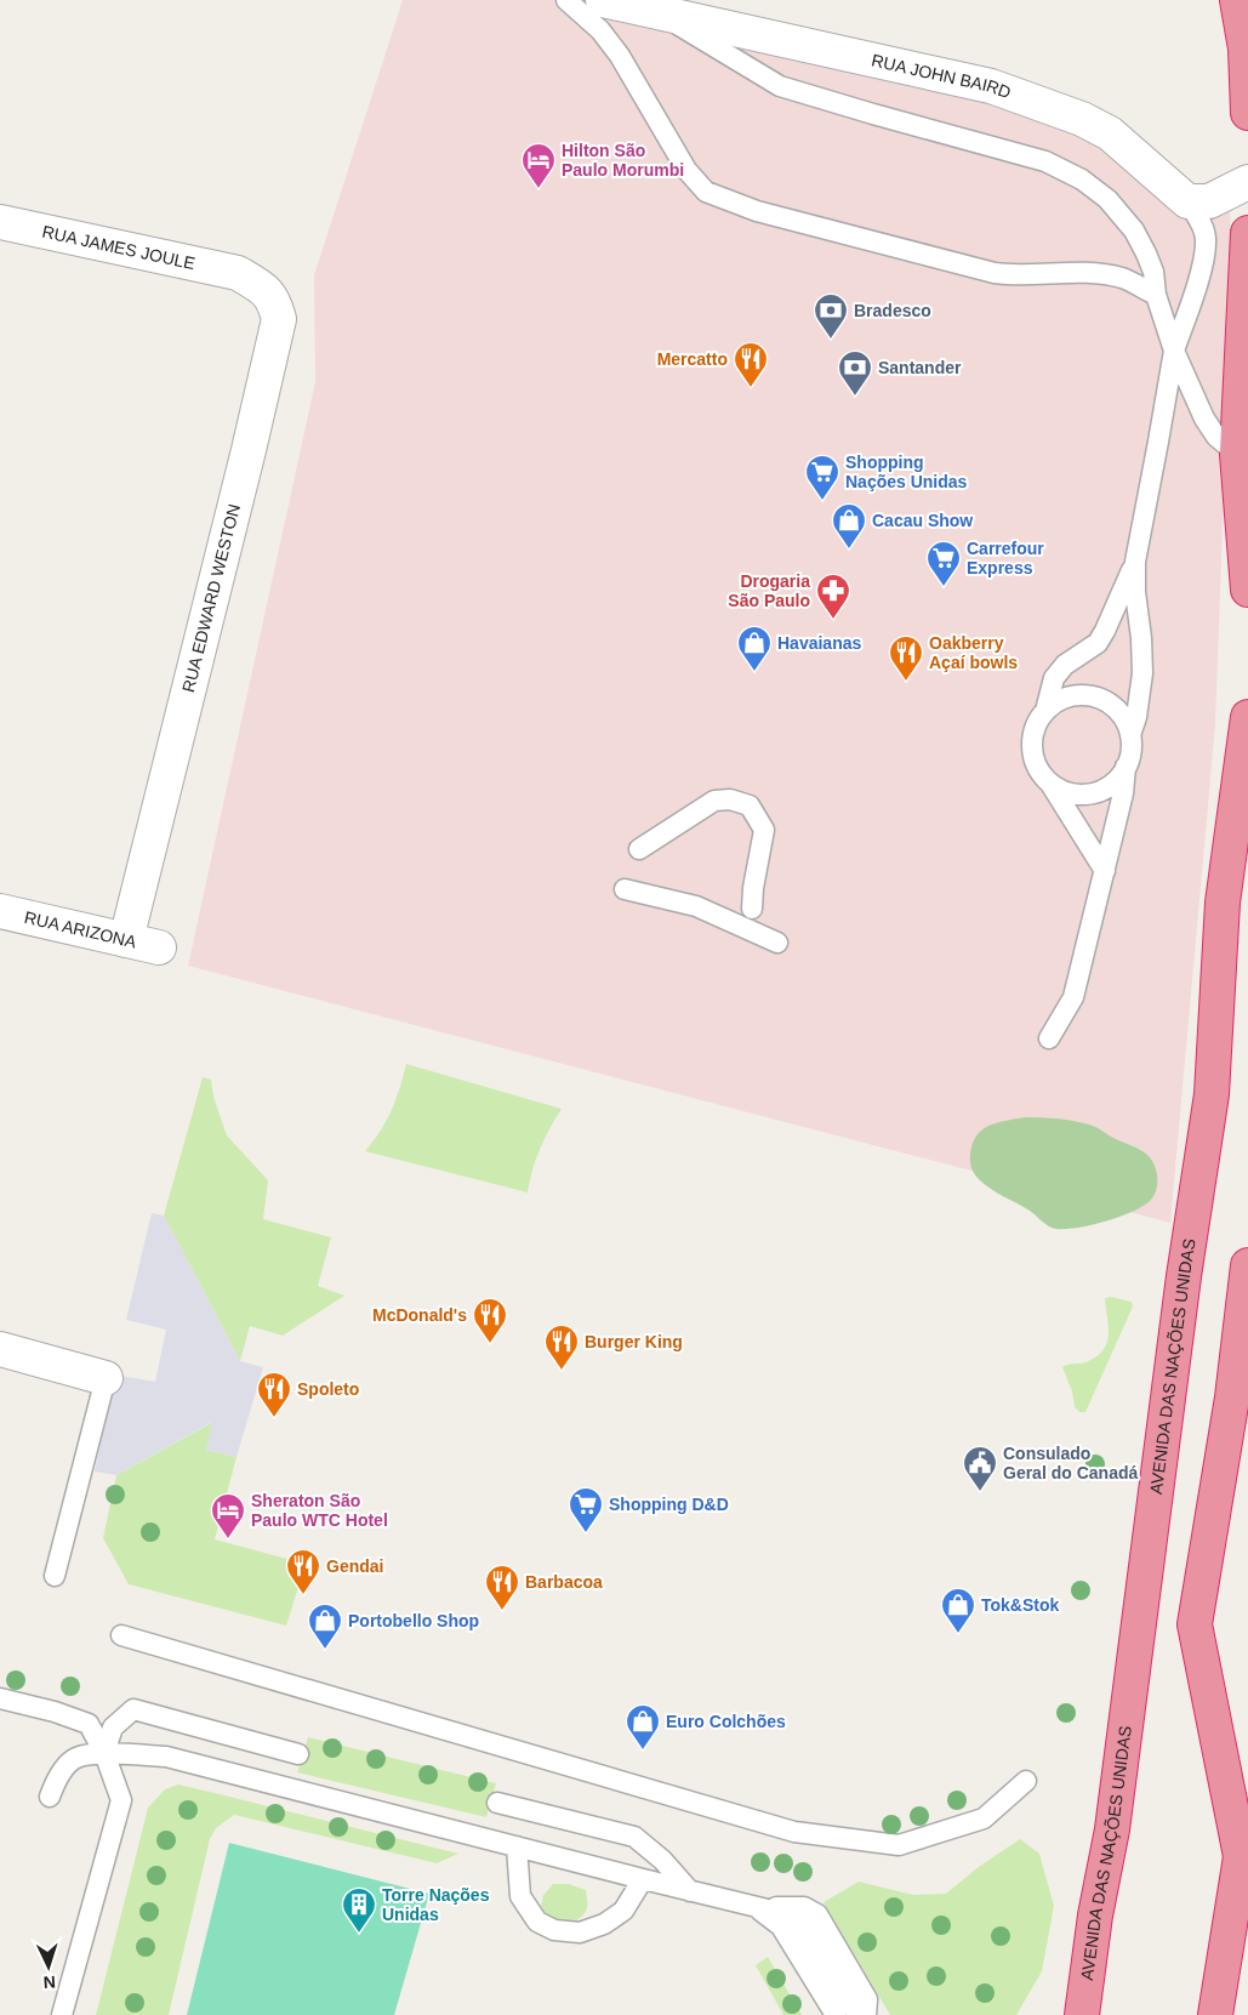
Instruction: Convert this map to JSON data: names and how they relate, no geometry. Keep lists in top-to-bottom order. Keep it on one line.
{"streets":{"highway":["AVENIDA DAS NAÇÕES UNIDAS"],"street":["RUA JOHN BAIRD","RUA JAMES JOULE","RUA EDWARD WESTON","RUA ARIZONA"]},"crossings":[["RUA JAMES JOULE","RUA EDWARD WESTON"],["RUA EDWARD WESTON","RUA ARIZONA"]],"places":{"hotel":["Hilton São Paulo Morumbi","Sheraton São Paulo WTC Hotel"],"bank":["Bradesco","Santander"],"restaurant":["Mercatto","Oakberry Açaí bowls","McDonald's","Burger King","Spoleto","Gendai","Barbacoa"],"supermarket":["Shopping Nações Unidas","Carrefour Express","Shopping D&D"],"shop":["Cacau Show","Havaianas","Tok&Stok","Portobello Shop","Euro Colchões"],"pharmacy":["Drogaria São Paulo"],"public building":["Consulado Geral do Canadá"],"building":["Torre Nações Unidas"]},"north":"bottom"}
